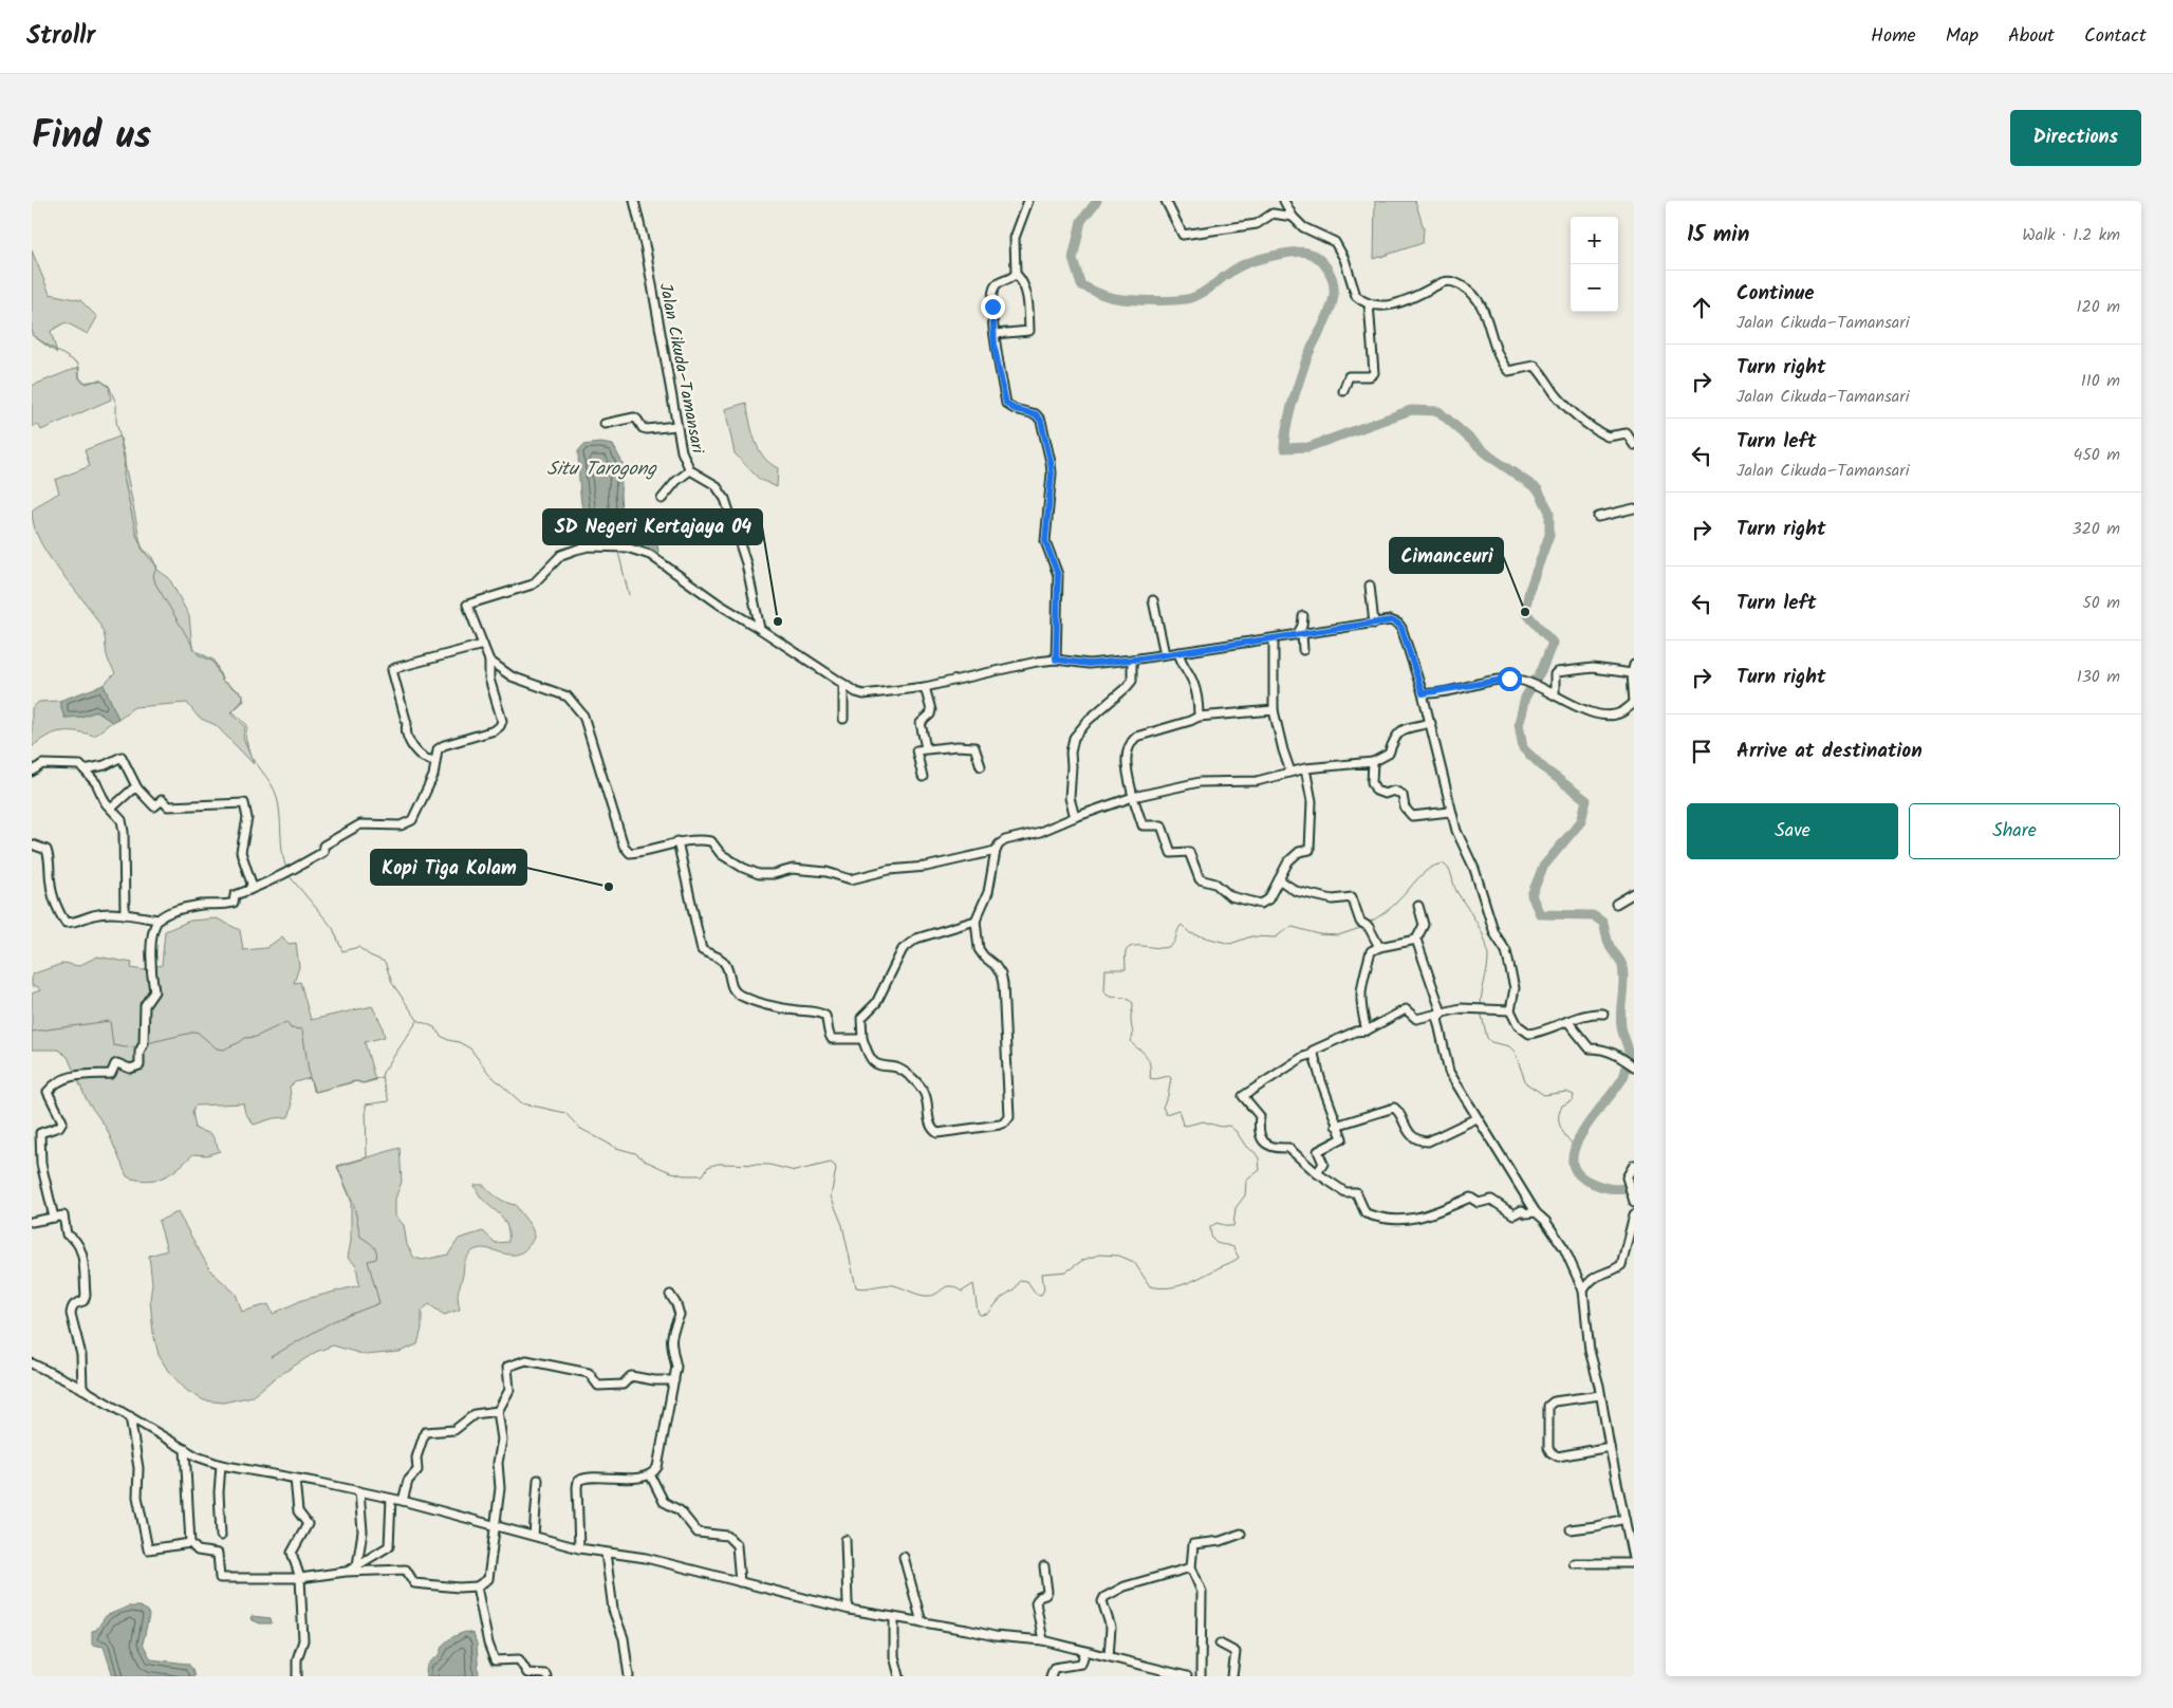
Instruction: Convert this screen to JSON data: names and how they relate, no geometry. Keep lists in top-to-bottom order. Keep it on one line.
{"streets":{"street":["Jalan Cikuda–Tamansari"]},"water":["Situ Tarogong"],"places":["Cimanceuri","SD Negeri Kertajaya 04","Kopi Tiga Kolam"],"page":{"header":"Strollr","nav":["Home","Map","About","Contact"],"title":"Find us","buttons":["Directions",["Save","Share"]],"heading":["15 min","Walk · 1.2 km"],"map_buttons":["+","−"],"list":[["Continue","Jalan Cikuda–Tamansari","120 m"],["Turn right","Jalan Cikuda–Tamansari","110 m"],["Turn left","Jalan Cikuda–Tamansari","450 m"],["Turn right","320 m"],["Turn left","50 m"],["Turn right","130 m"],"Arrive at destination"]}}
